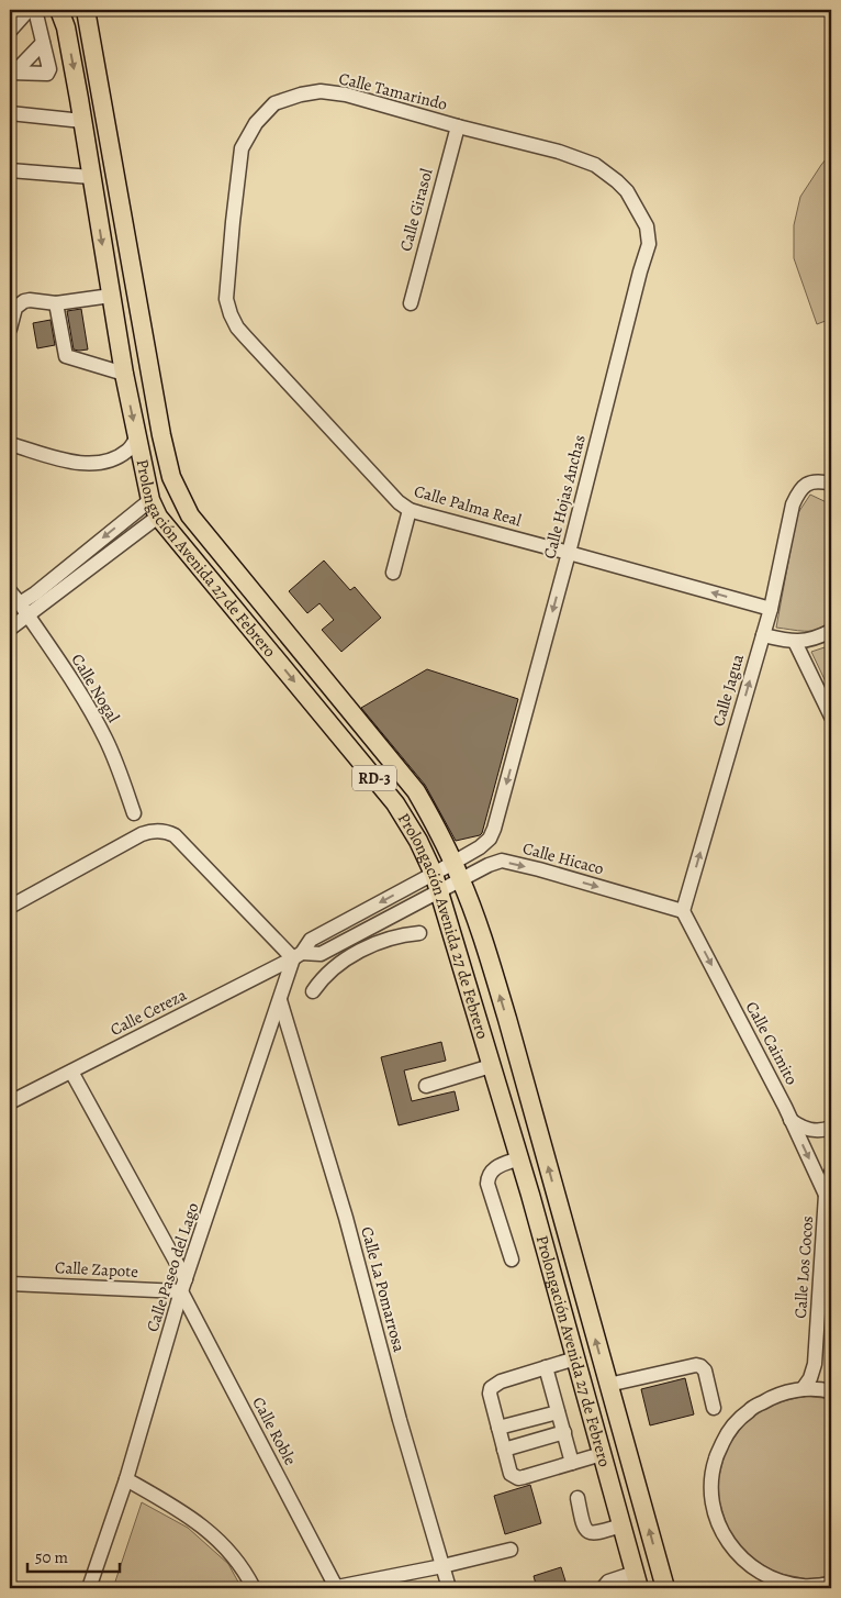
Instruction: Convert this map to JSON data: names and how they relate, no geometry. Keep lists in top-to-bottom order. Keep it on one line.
{"streets":{"main road":["Prolongación Avenida 27 de Febrero","RD-3"],"street":["Calle Tamarindo","Calle Girasol","Calle Hojas Anchas","Calle Palma Real","Calle Nogal","Calle Jagua","Calle Hicaco","Calle Cereza","Calle Caimito","Calle Paseo del Lago","Calle Los Cocos","Calle Zapote","Calle La Pomarrosa","Calle Roble"]},"crossings":[["Calle Tamarindo","Calle Girasol"],["Calle Tamarindo","Calle Hojas Anchas"],["Calle Tamarindo","Calle Palma Real"],["Calle Hojas Anchas","Calle Palma Real"],["Calle Hojas Anchas","Calle Cereza"],["Calle Palma Real","Calle Jagua"],["Prolongación Avenida 27 de Febrero","Calle Hicaco"],["Prolongación Avenida 27 de Febrero","Calle Cereza"],["Calle Jagua","Calle Hicaco"],["Calle Jagua","Calle Caimito"],["Calle Hicaco","Calle Cereza"],["Calle Hicaco","Calle Caimito"],["Calle Cereza","Calle Paseo del Lago"],["Calle Cereza","Calle Roble"],["Calle Caimito","Calle Los Cocos"],["Calle Paseo del Lago","Calle Zapote"],["Calle Paseo del Lago","Calle La Pomarrosa"],["Calle Paseo del Lago","Calle Roble"],["Calle Zapote","Calle Roble"]],"one_way":["Calle Hojas Anchas","Calle Jagua","Calle Hicaco","Calle Caimito"],"scale_bar":"50 m"}
